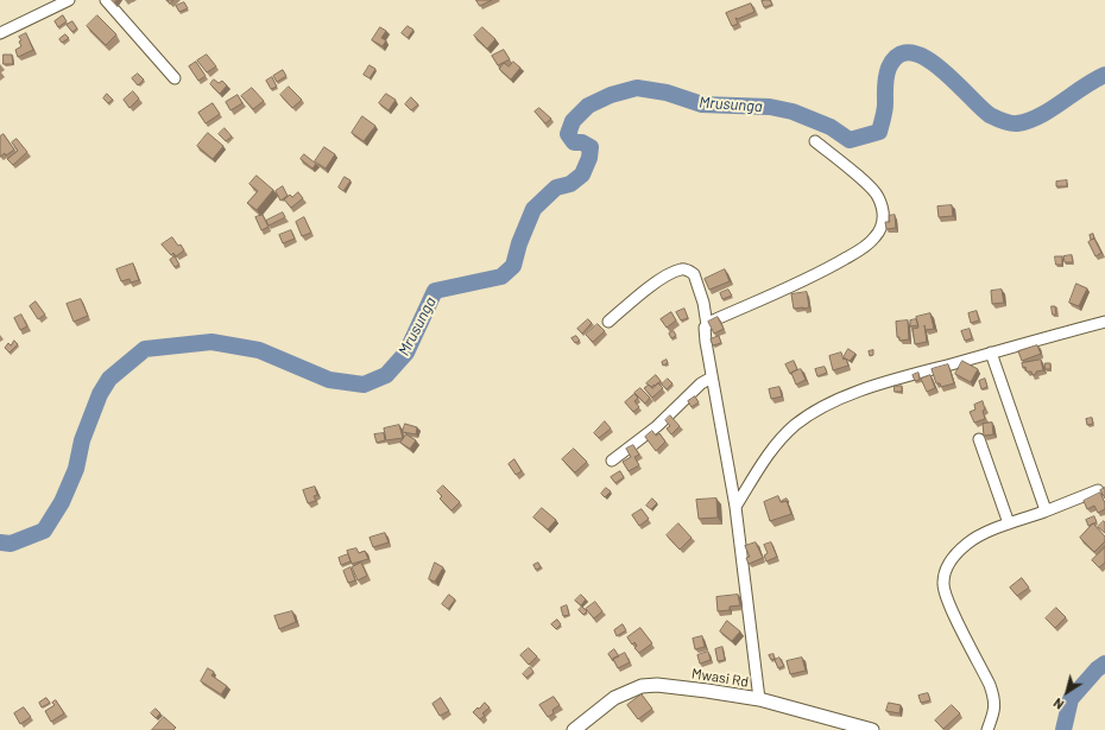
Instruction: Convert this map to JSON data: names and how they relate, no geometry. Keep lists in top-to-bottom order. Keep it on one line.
{"streets":{"street":["Mwasi Rd"]},"water":["Mrusunga"],"north":"bottom left"}
